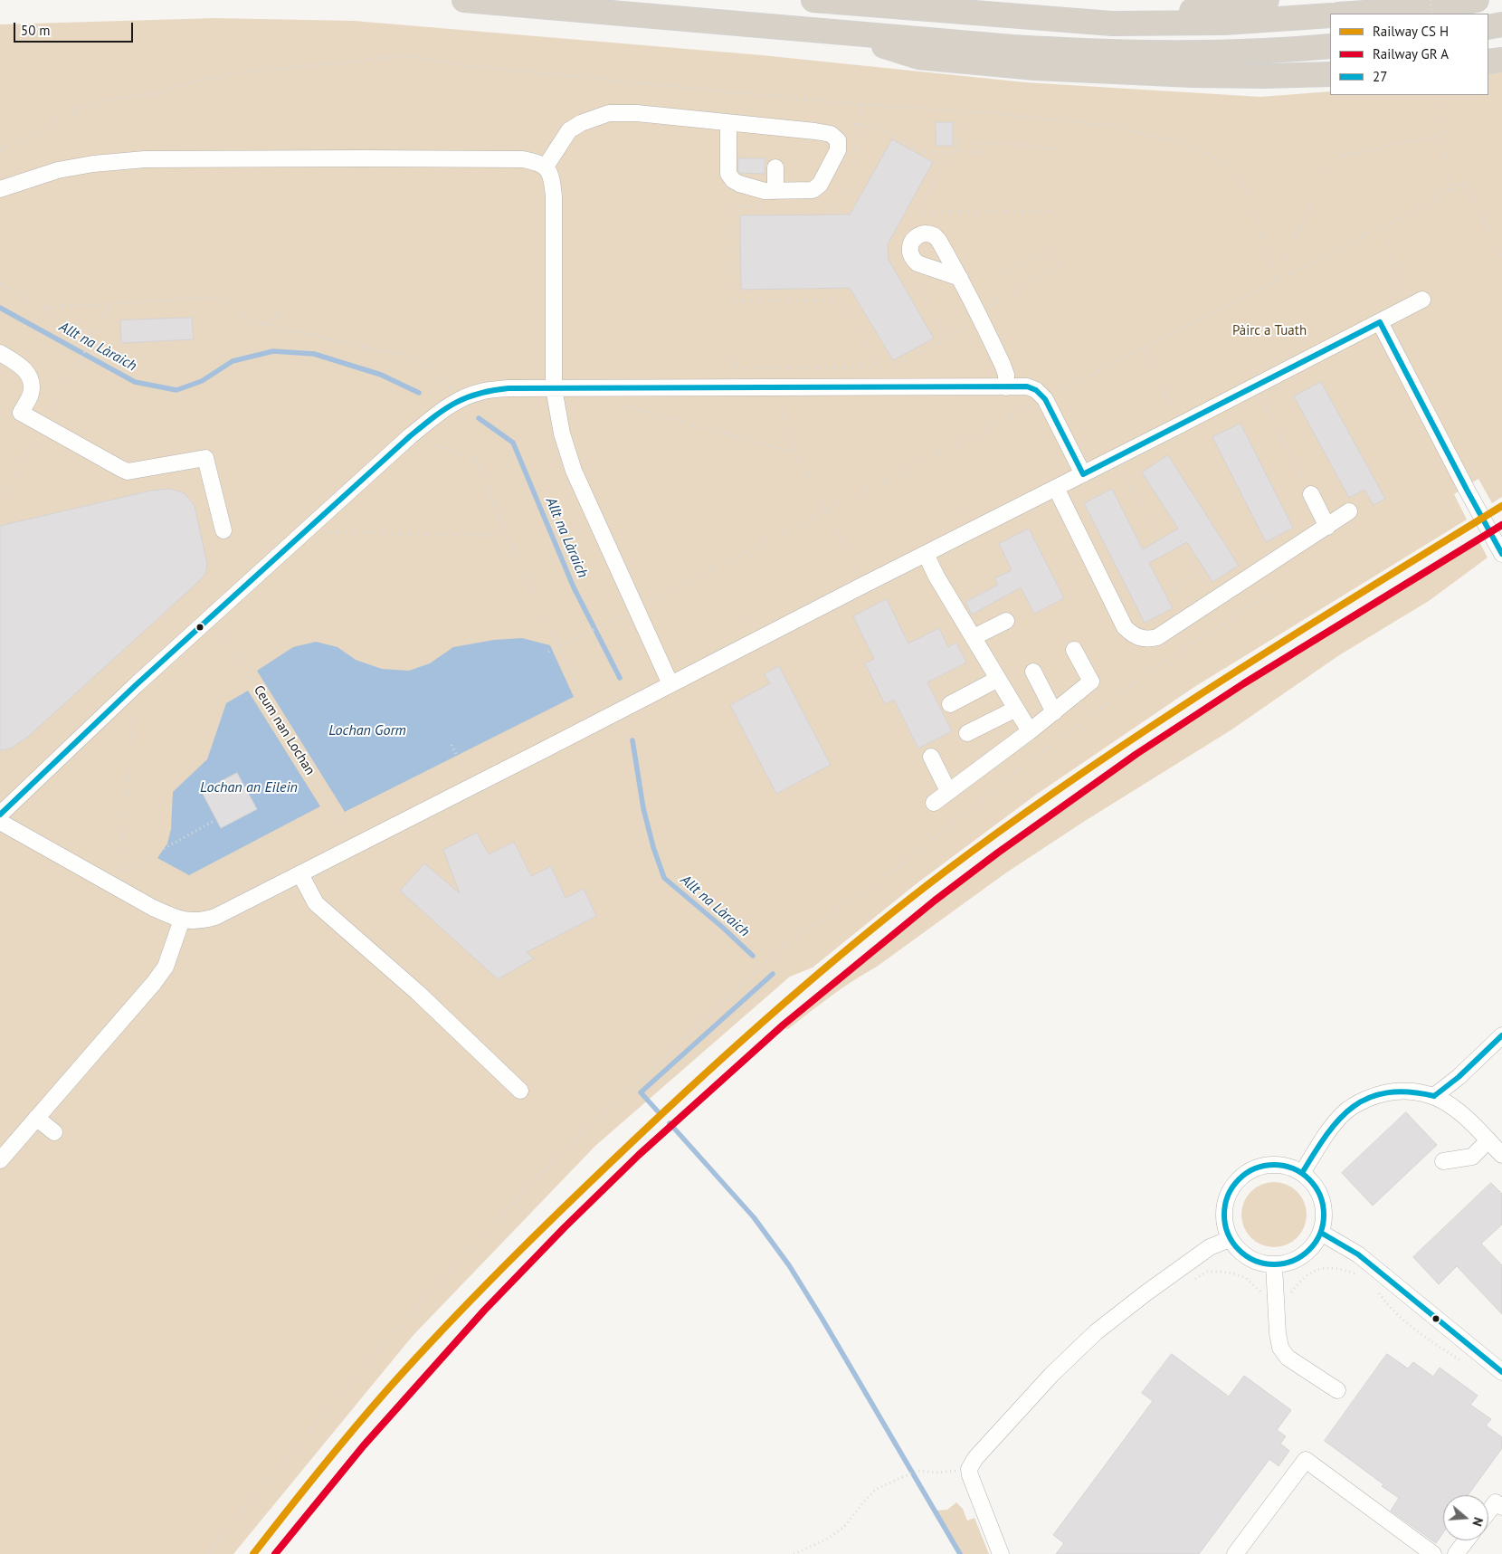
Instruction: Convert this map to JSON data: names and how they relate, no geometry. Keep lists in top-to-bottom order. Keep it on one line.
{"streets":{"path":["Ceum nan Lochan"]},"water":["Allt na Làraich","Lochan Gorm","Lochan an Eilein"],"parks":["Pàirc a Tuath"],"lines":["transit line 27"],"legend":["Railway CS H","Railway GR A","27"],"scale_bar":"50 m","north":"right"}
